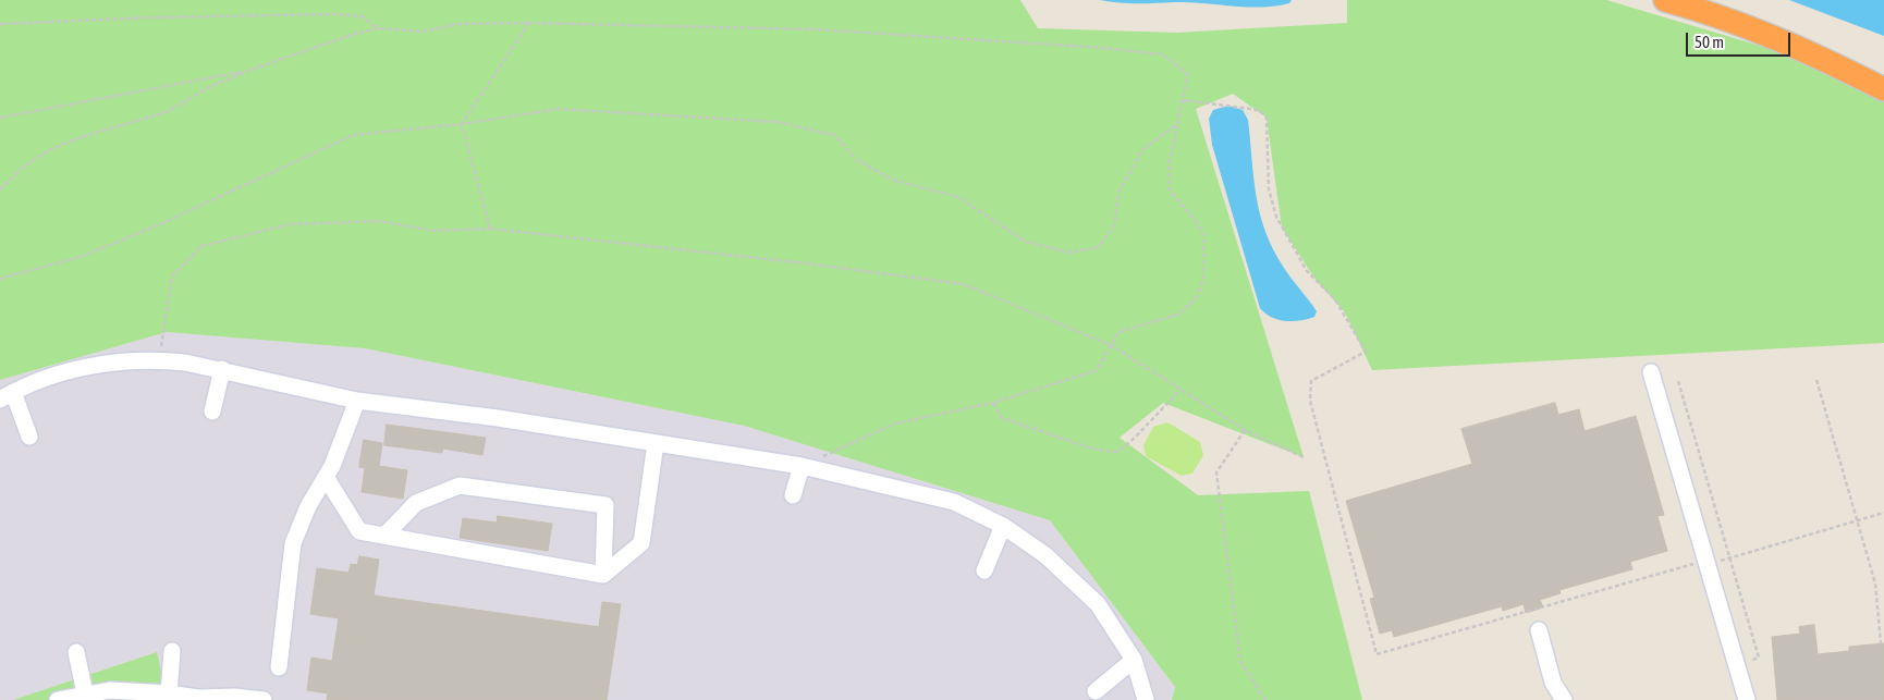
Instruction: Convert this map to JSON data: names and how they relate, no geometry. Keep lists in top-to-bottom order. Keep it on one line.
{"scale_bar":"50 m"}
